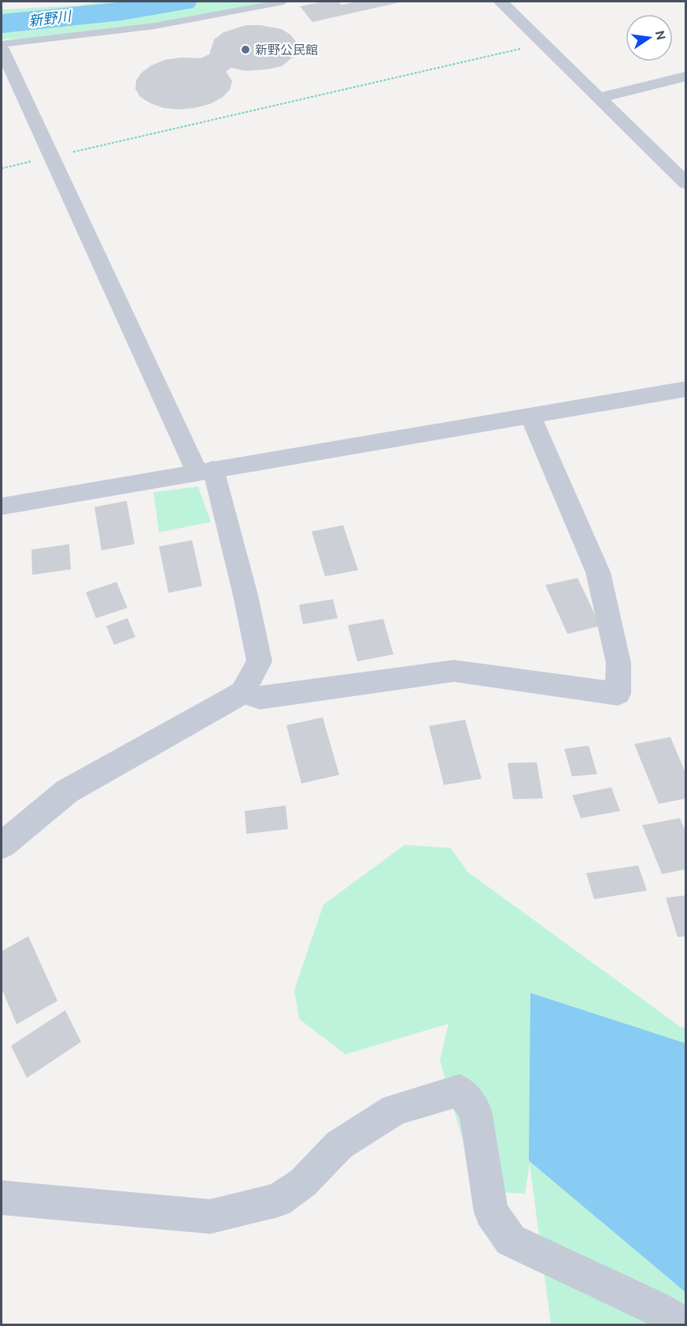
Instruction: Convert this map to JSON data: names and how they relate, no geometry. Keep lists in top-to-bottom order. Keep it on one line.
{"water":["新野川"],"places":["新野公民館"],"north":"right"}
